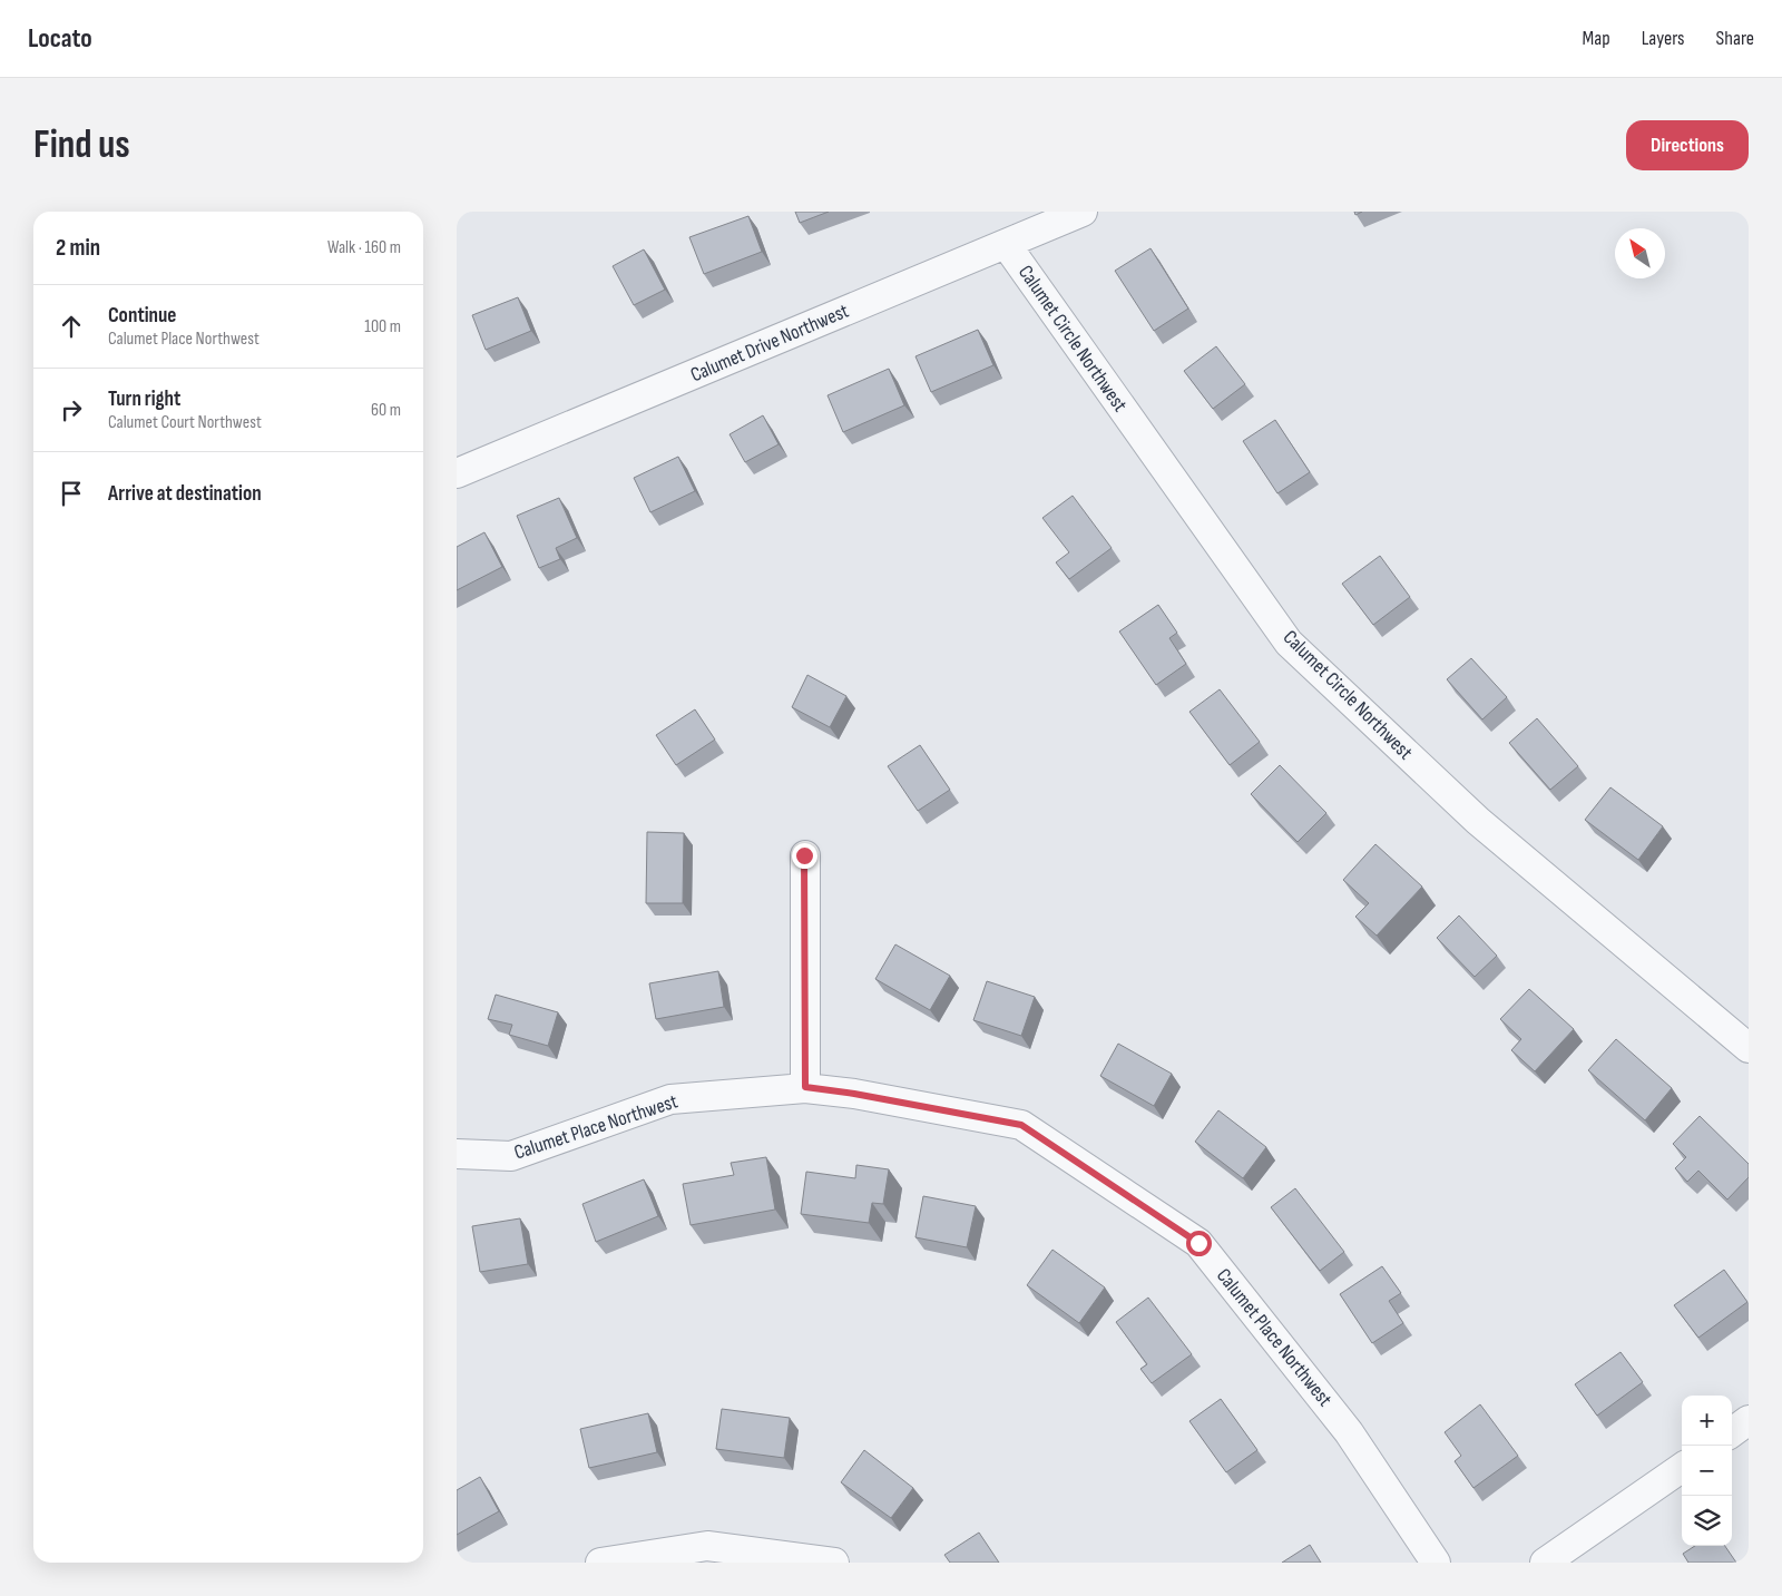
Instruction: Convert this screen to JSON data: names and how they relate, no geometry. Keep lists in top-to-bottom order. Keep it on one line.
{"streets":{"street":["Calumet Circle Northwest","Calumet Drive Northwest","Calumet Place Northwest"]},"crossings":[["Calumet Circle Northwest","Calumet Drive Northwest"]],"north":"top left","page":{"header":"Locato","nav":["Map","Layers","Share"],"buttons":"Directions","title":"Find us","heading":["2 min","Walk · 160 m"],"list":[["Continue","Calumet Place Northwest","100 m"],["Turn right","Calumet Court Northwest","60 m"],"Arrive at destination"],"map_buttons":["+","−"]}}
